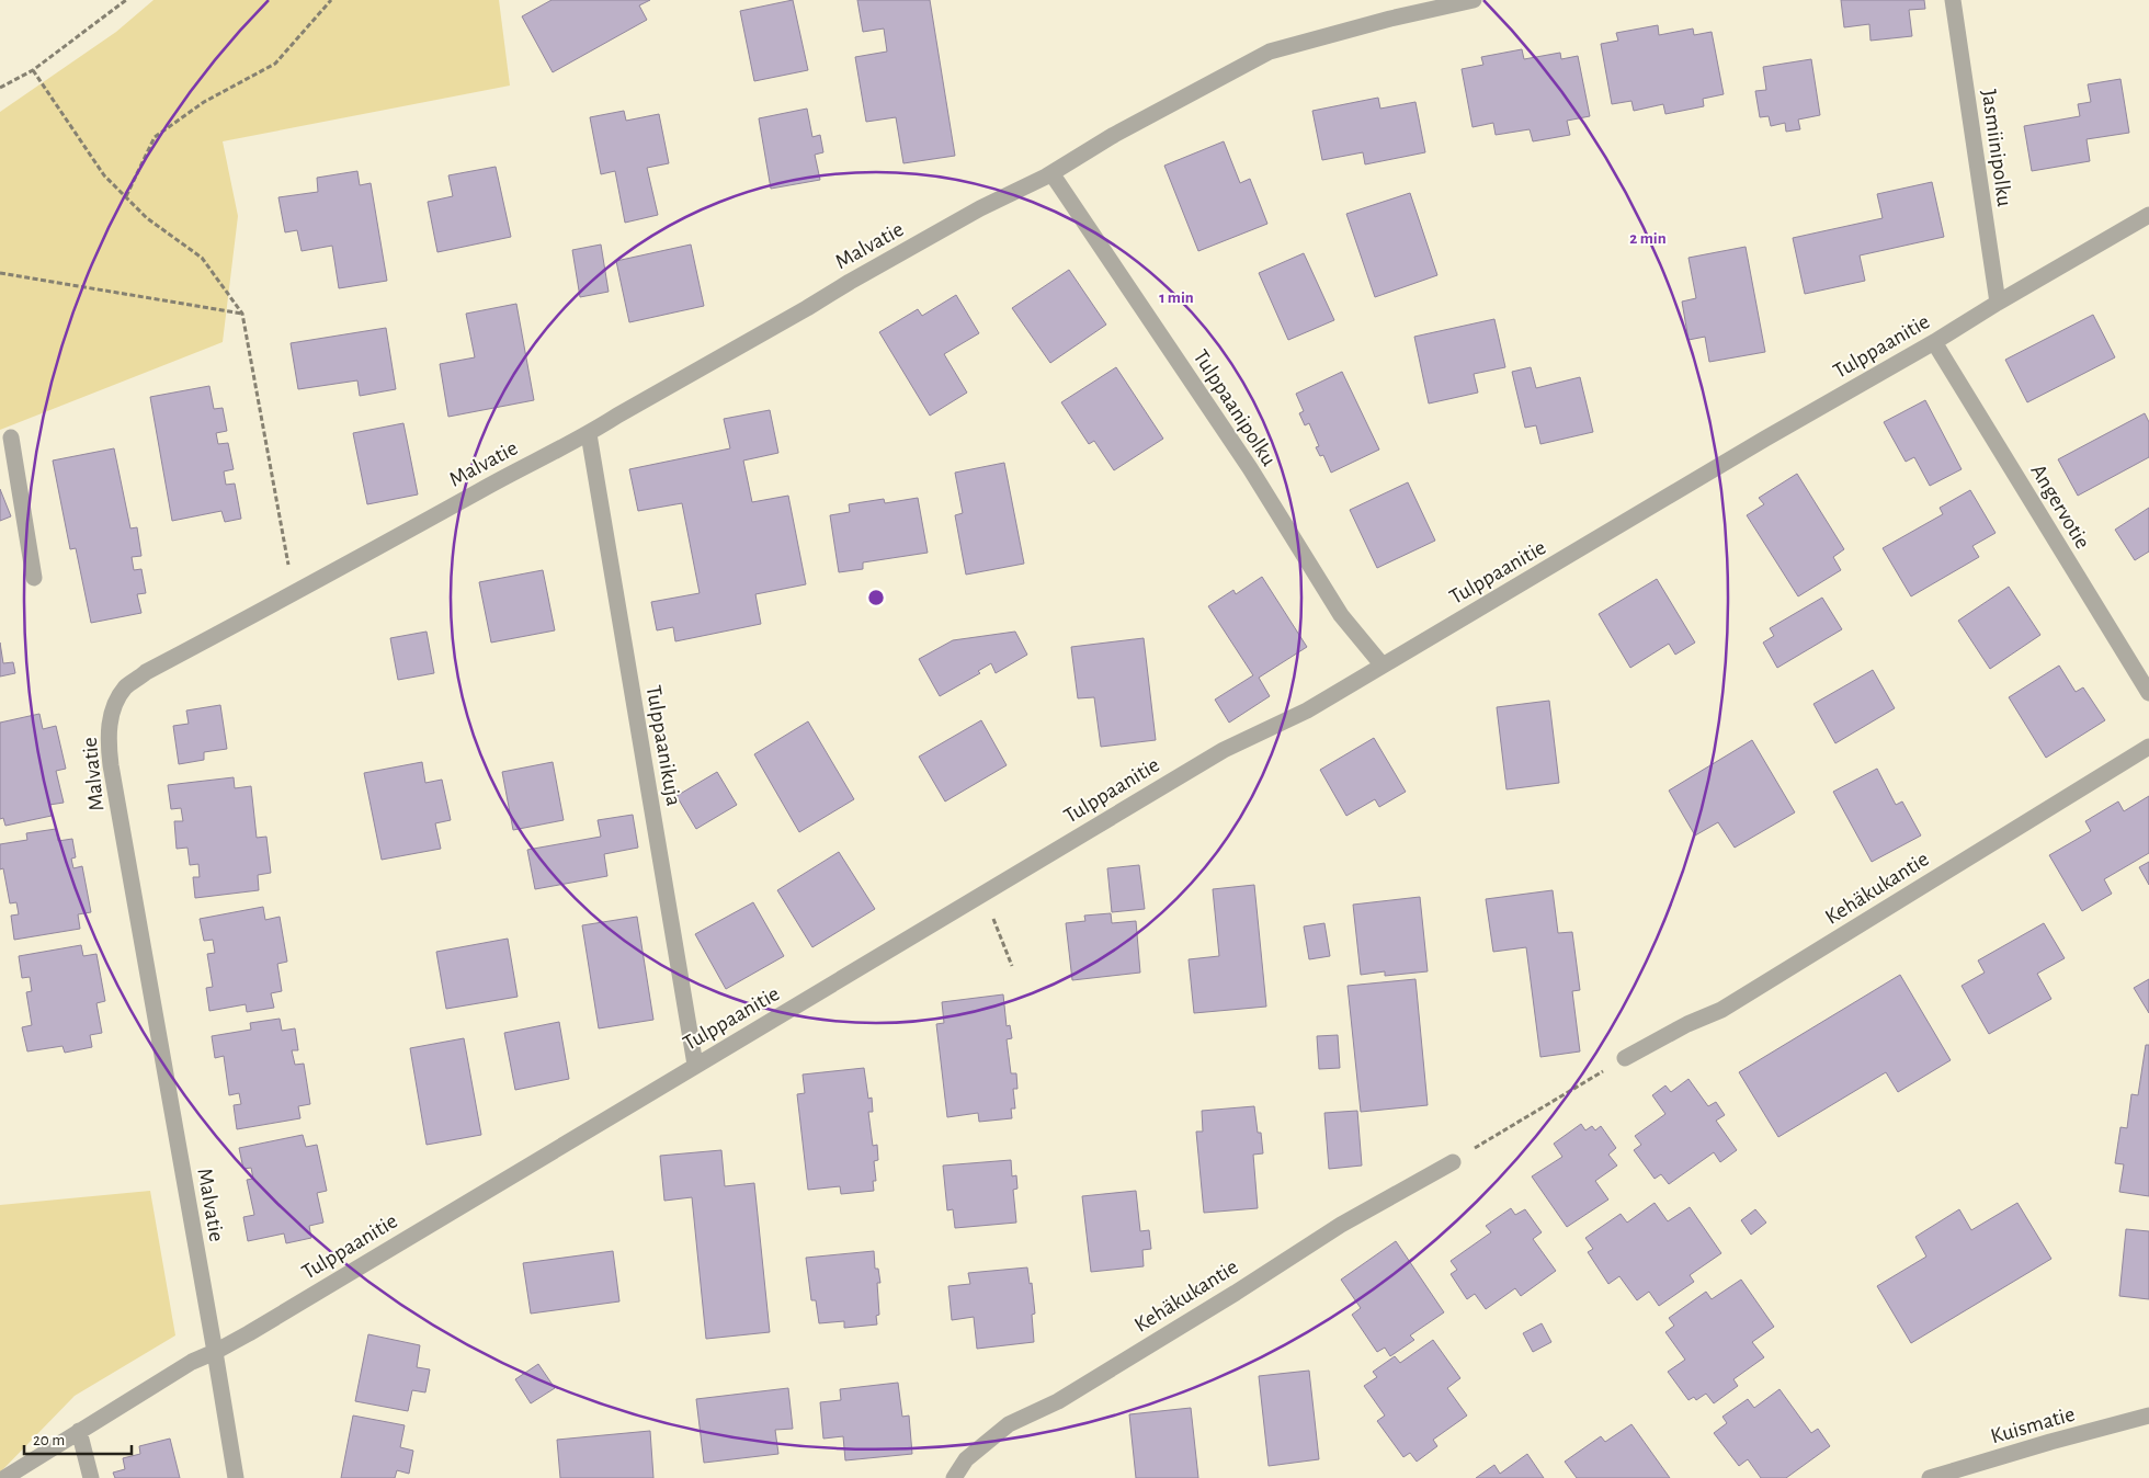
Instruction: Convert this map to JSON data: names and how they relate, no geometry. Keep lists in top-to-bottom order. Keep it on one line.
{"streets":{"street":["Jasmiinipolku","Malvatie","Tulppaanitie","Tulppaanipolku","Angervotie","Tulppaanikuja","Kehäkukantie","Kuismatie"]},"crossings":[["Jasmiinipolku","Tulppaanitie"],["Malvatie","Tulppaanitie"],["Malvatie","Tulppaanipolku"],["Malvatie","Tulppaanikuja"],["Tulppaanitie","Tulppaanipolku"],["Tulppaanitie","Angervotie"],["Tulppaanitie","Tulppaanikuja"]],"scale_bar":"20 m","rings":["2 min","1 min"]}
